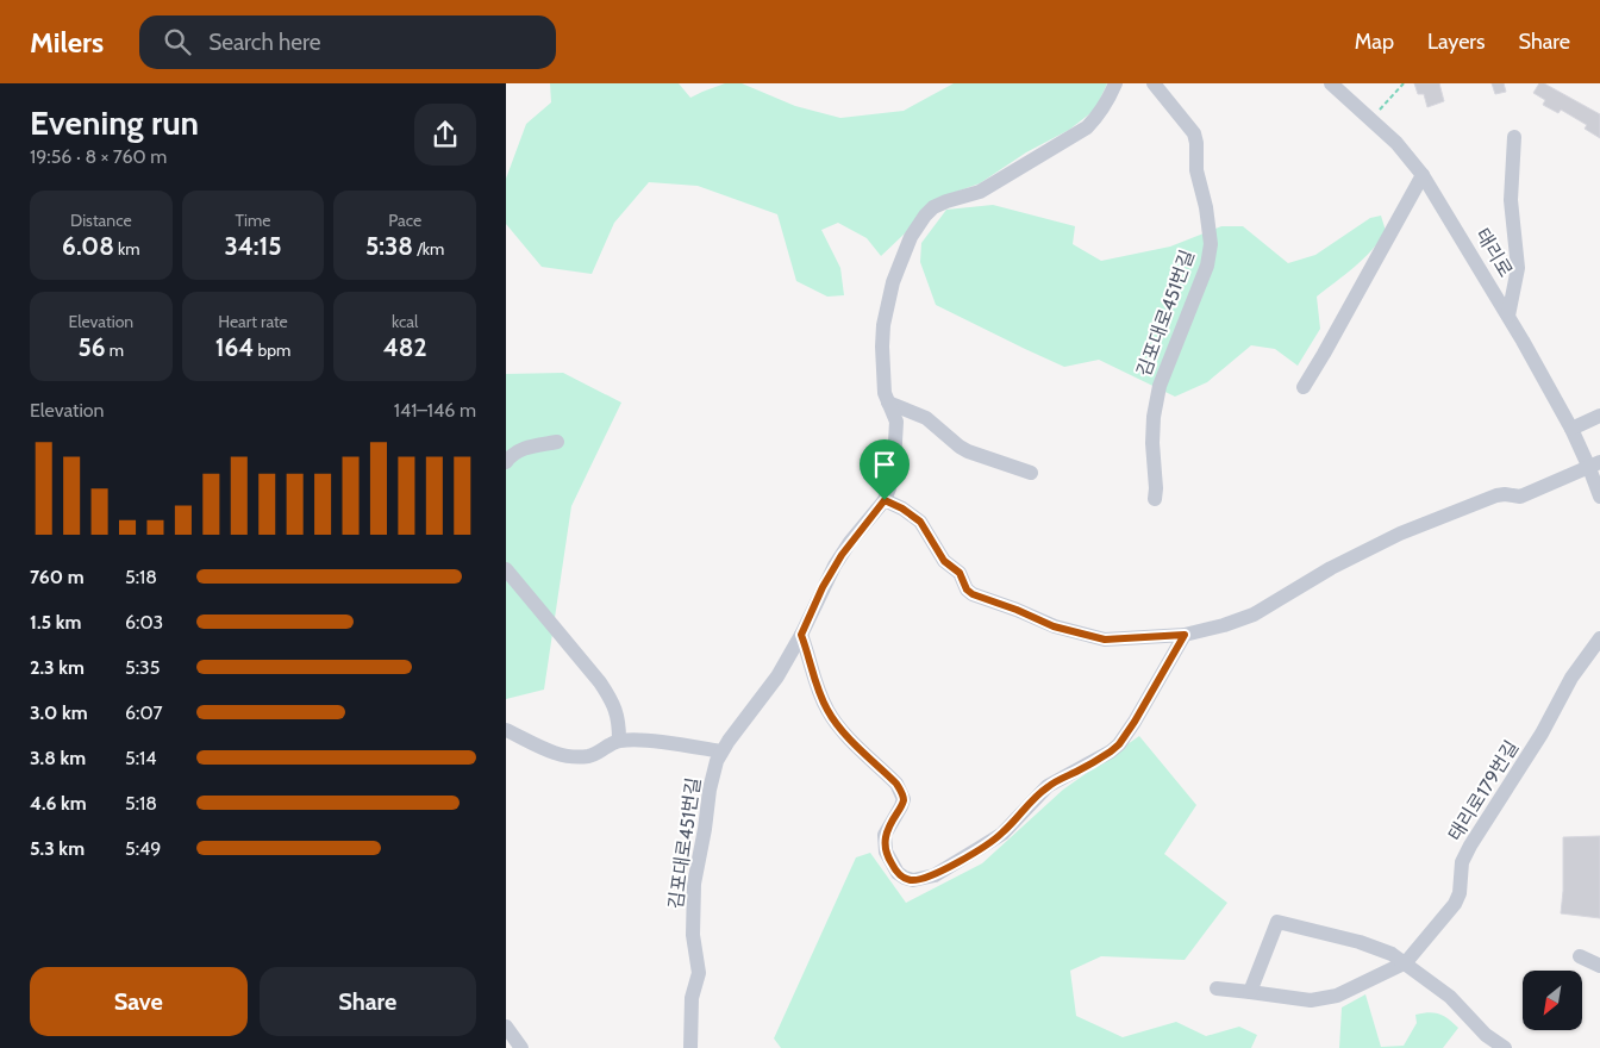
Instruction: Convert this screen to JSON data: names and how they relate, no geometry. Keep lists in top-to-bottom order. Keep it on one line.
{"streets":{"street":["태리로","김포대로451번길","태리로179번길"]},"north":"bottom left","page":{"header":"Milers","search":"Search here","nav":["Map","Layers","Share"],"heading":["Evening run","19:56 · 8 × 760 m"],"stats":[["Distance","6.08 km"],["Time","34:15"],["Pace","5:38 /km"],["Elevation","56 m"],["Heart rate","164 bpm"],["kcal","482"]],"chart":["Elevation","141–146 m"],"list":[{"name":"760 m","note":"5:18"},{"name":"1.5 km","note":"6:03"},{"name":"2.3 km","note":"5:35"},{"name":"3.0 km","note":"6:07"},{"name":"3.8 km","note":"5:14"},{"name":"4.6 km","note":"5:18"},{"name":"5.3 km","note":"5:49"}],"buttons":["Save","Share"]}}
